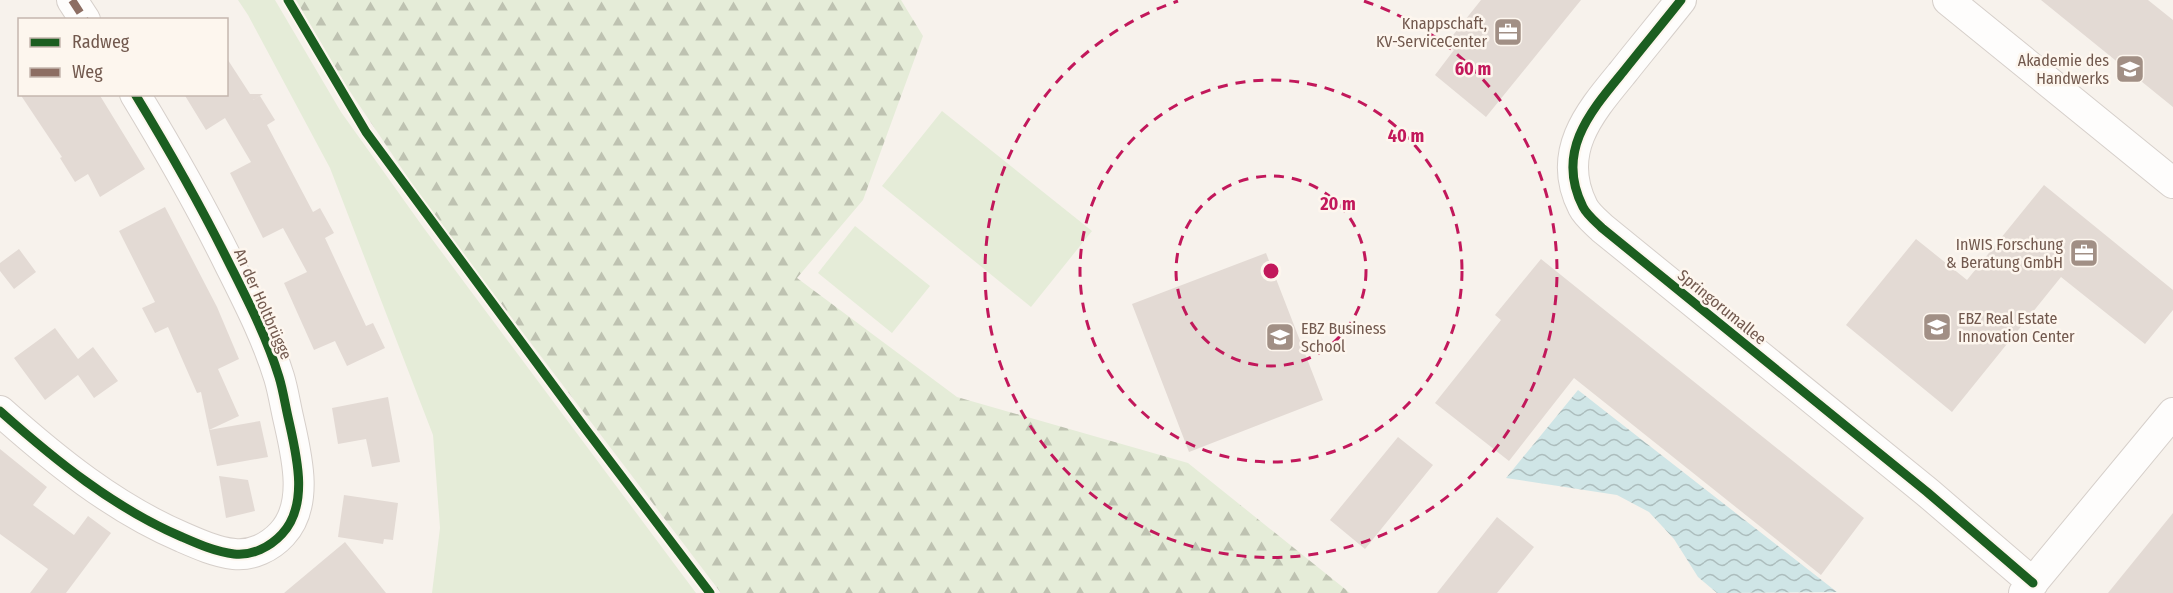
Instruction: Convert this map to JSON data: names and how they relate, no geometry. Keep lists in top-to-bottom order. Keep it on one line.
{"streets":{"street":["An der Holtbrügge","Springorumallee"]},"places":{"office":["Knappschaft, KV-ServiceCenter","InWIS Forschung & Beratung GmbH"],"school or university":["Akademie des Handwerks","EBZ Real Estate Innovation Center","EBZ Business School"]},"legend":["Radweg","Weg"],"rings":["60 m","40 m","20 m"]}
